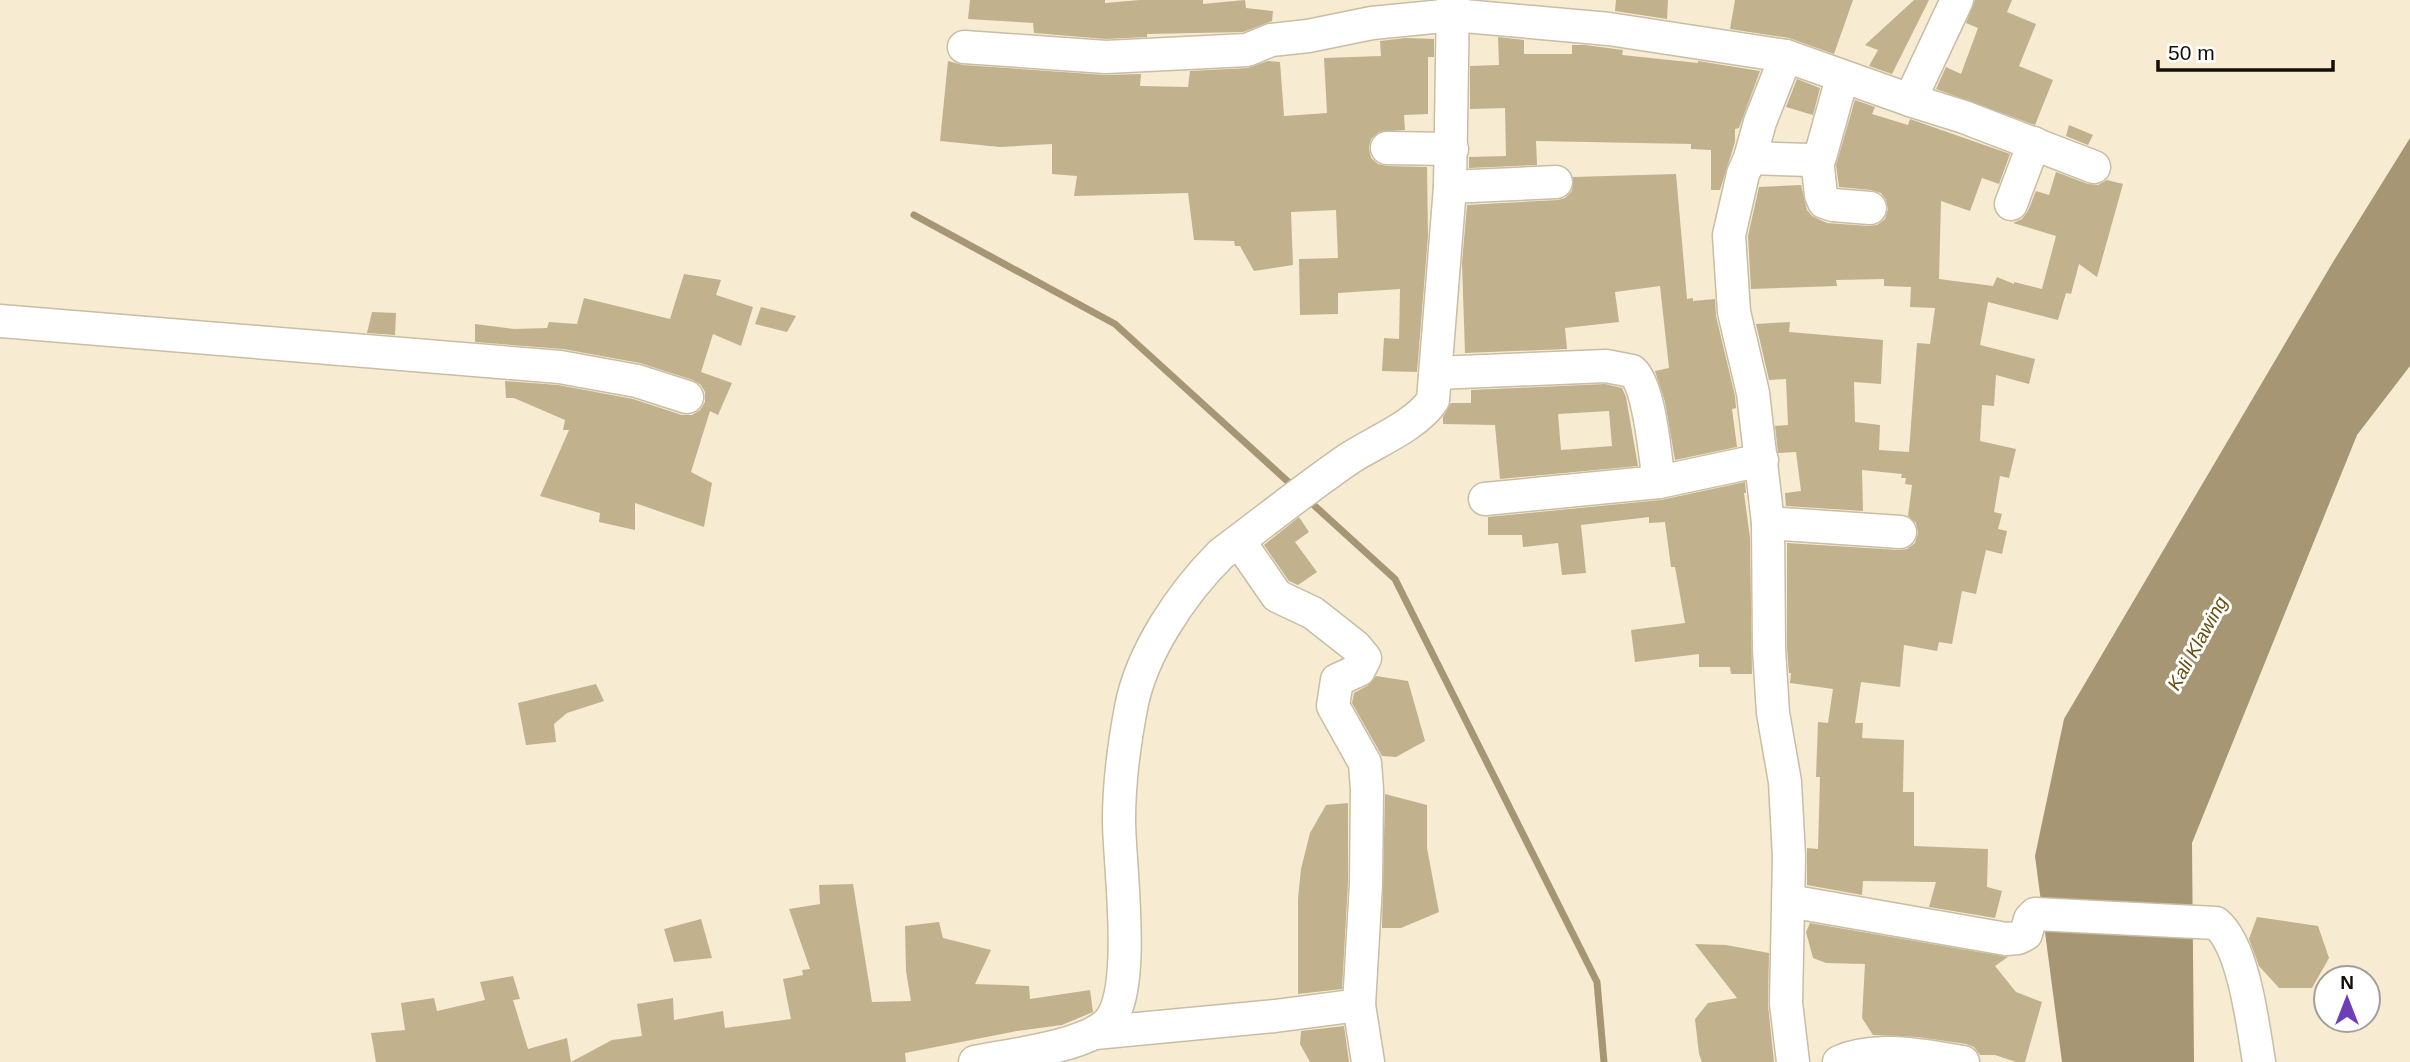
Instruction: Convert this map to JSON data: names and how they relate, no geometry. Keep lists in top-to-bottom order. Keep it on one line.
{"water":["Kali Klawing"],"scale_bar":"50 m","north":"top"}
